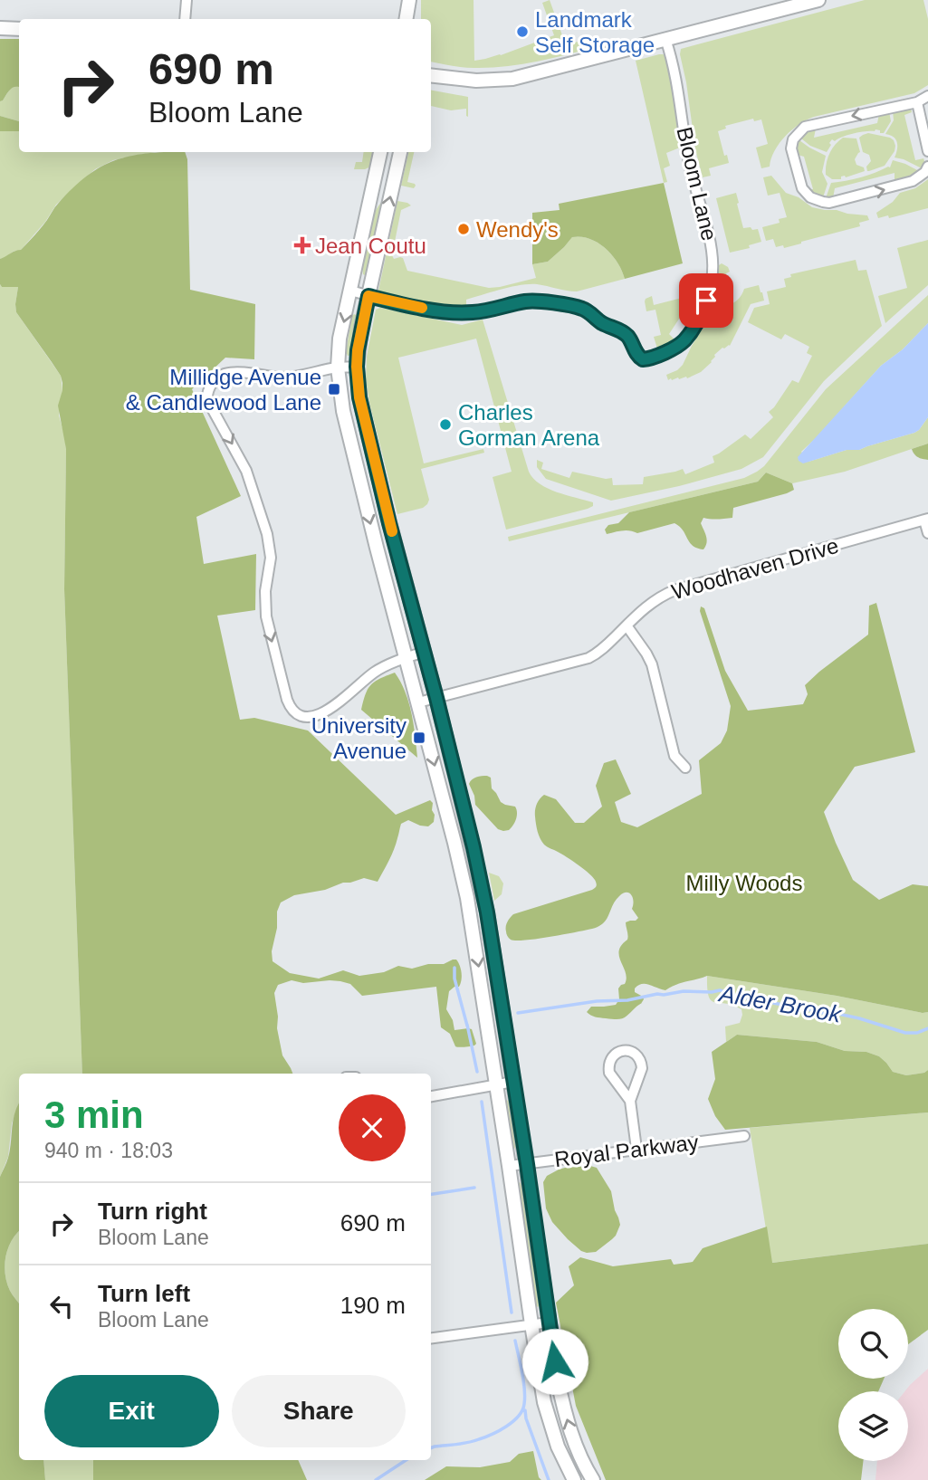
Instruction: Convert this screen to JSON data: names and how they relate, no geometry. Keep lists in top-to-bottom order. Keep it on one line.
{"streets":{"street":["Bloom Lane","Woodhaven Drive","Royal Parkway"]},"water":["Alder Brook"],"parks":["Milly Woods"],"places":{"other":["Landmark Self Storage","Wendy's","Charles Gorman Arena"],"health":["Jean Coutu"],"transit":["Millidge Avenue & Candlewood Lane","University Avenue"]},"page":{"turn":["690 m","Bloom Lane"],"heading":["3 min","940 m · 18:03"],"list":[{"name":"Turn right","note":"Bloom Lane","value":"690 m"},{"name":"Turn left","note":"Bloom Lane","value":"190 m"}],"buttons":["Exit","Share"]}}
